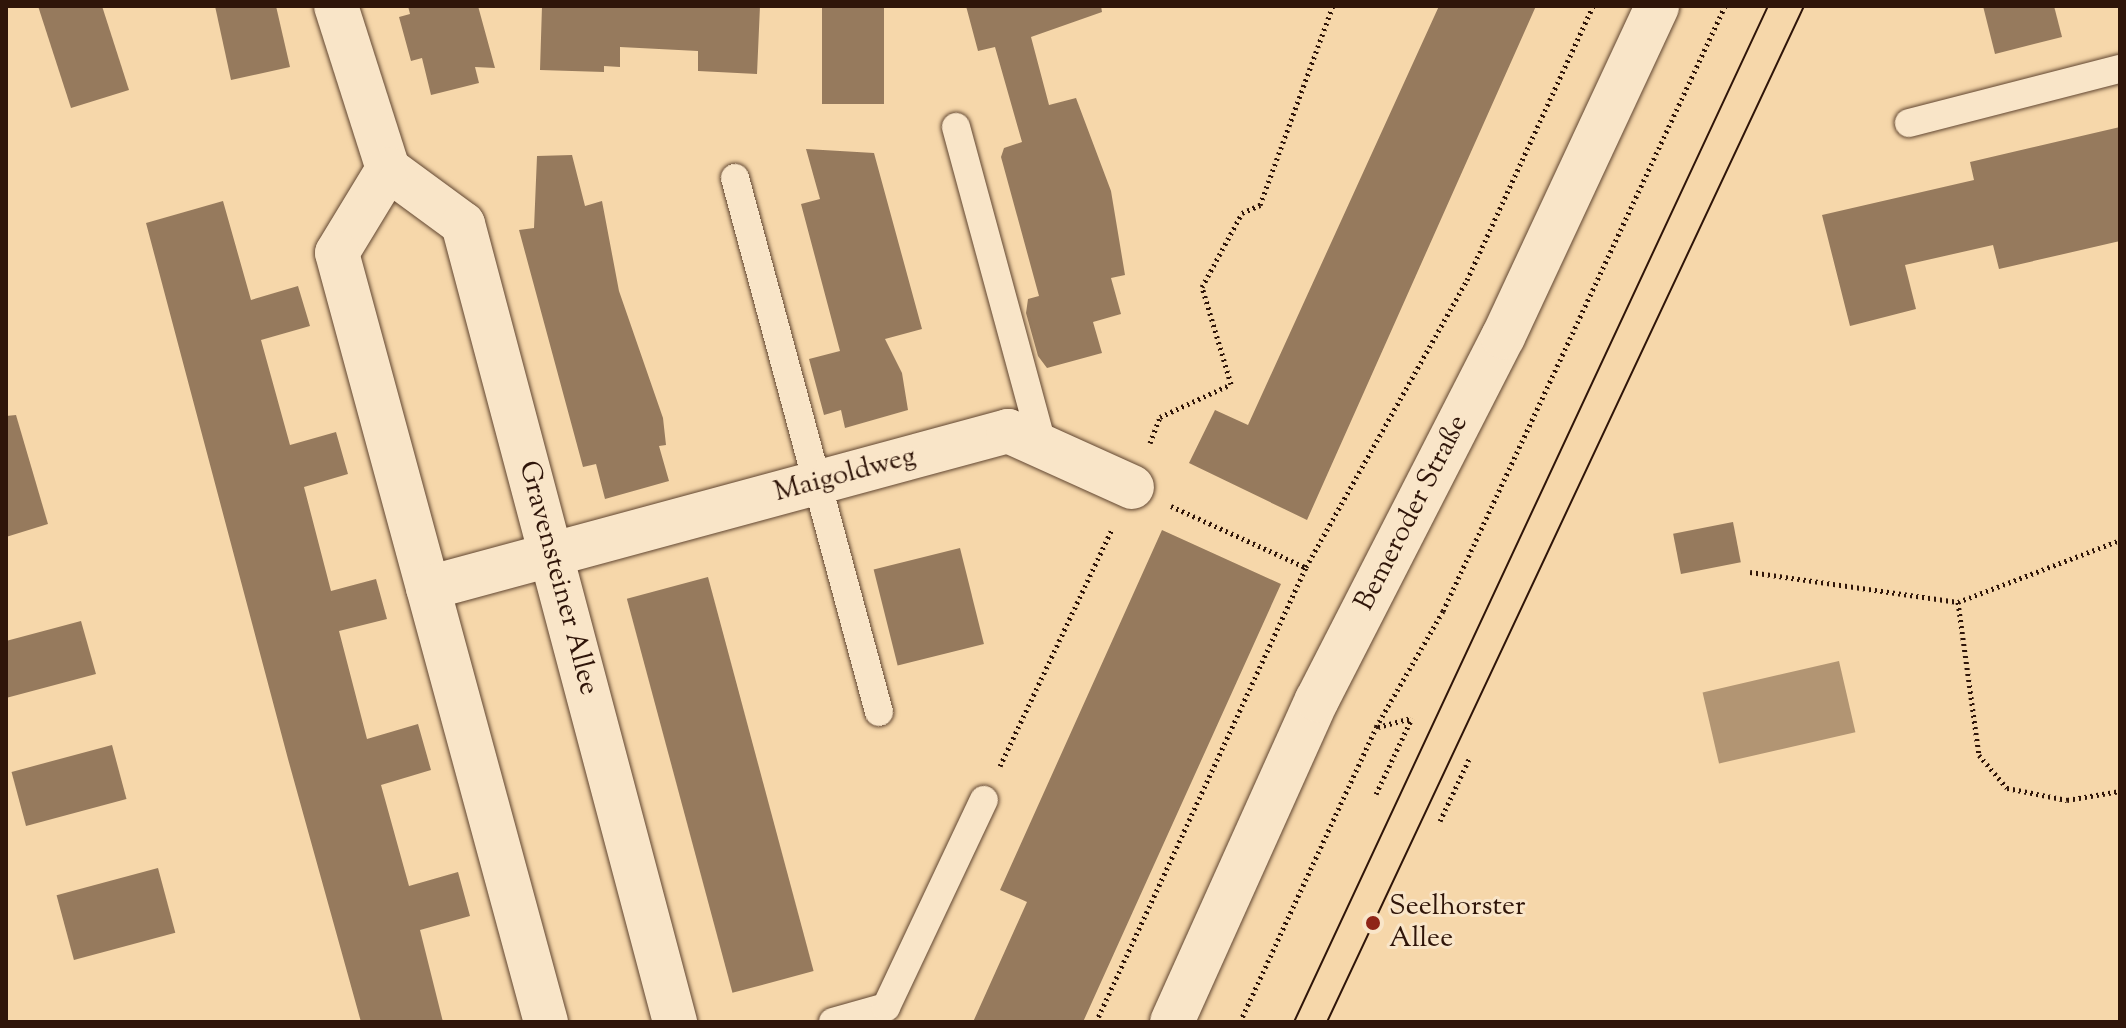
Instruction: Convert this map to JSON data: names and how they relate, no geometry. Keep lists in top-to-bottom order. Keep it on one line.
{"streets":{"street":["Maigoldweg","Bemeroder Straße","Gravensteiner Allee"]},"crossings":[["Maigoldweg","Gravensteiner Allee"]],"places":["Seelhorster Allee"]}
